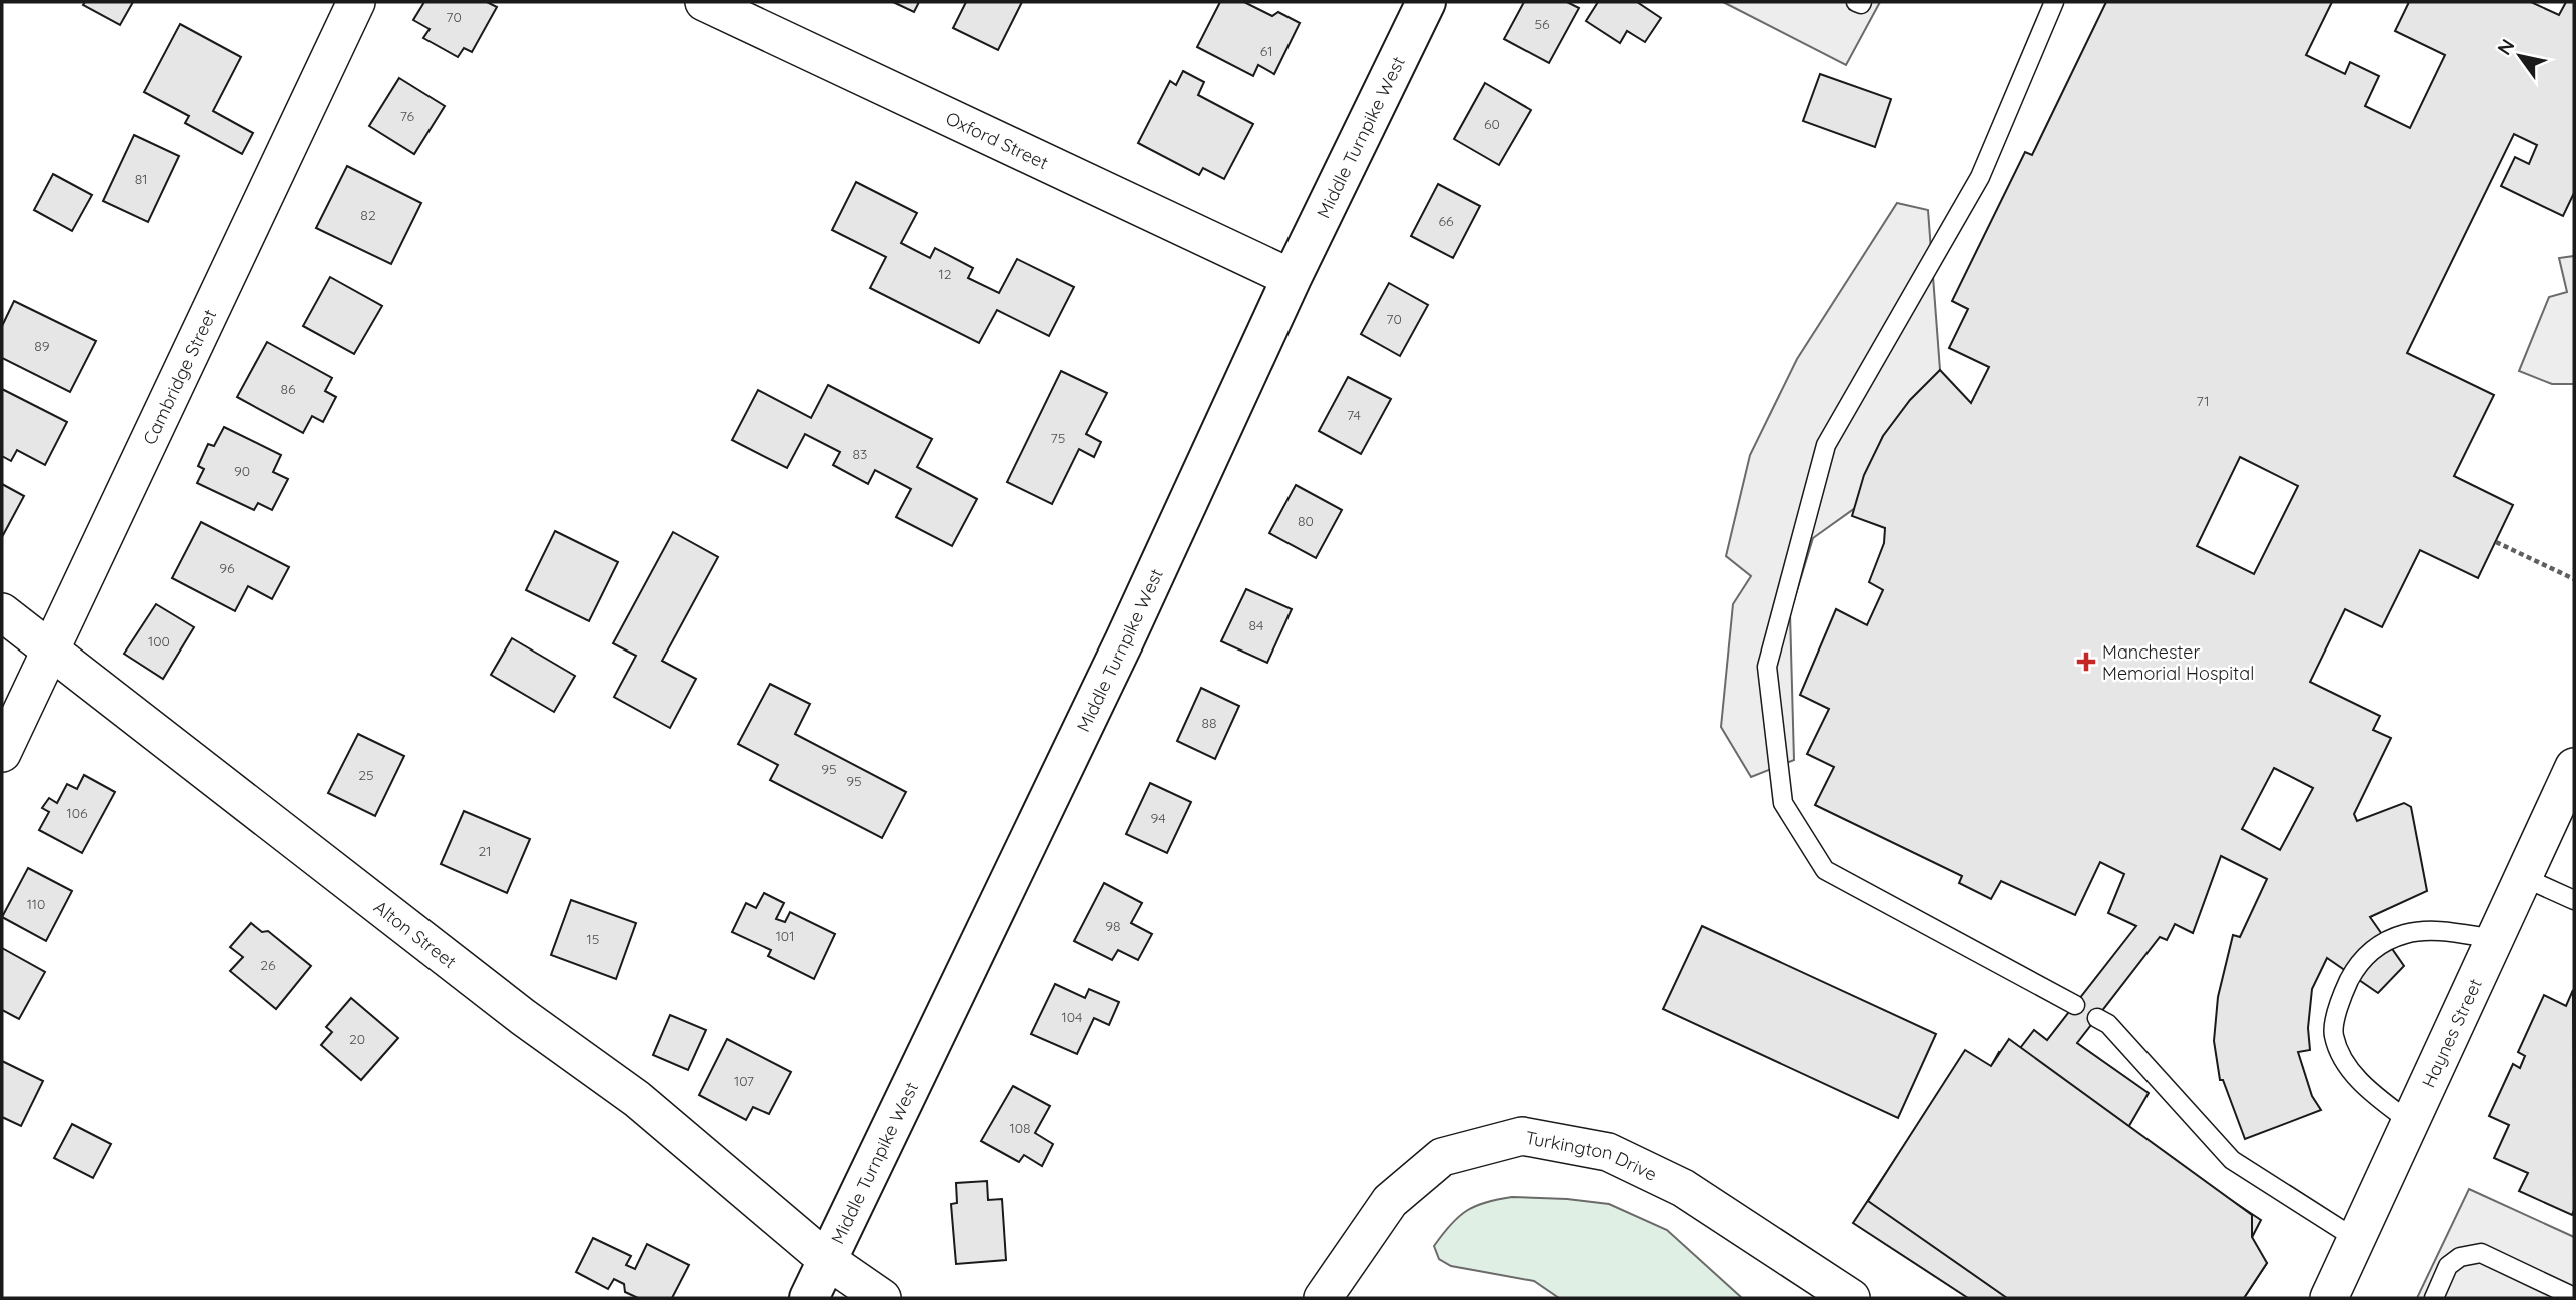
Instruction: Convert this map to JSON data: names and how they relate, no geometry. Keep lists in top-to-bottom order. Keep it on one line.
{"streets":{"main road":["Middle Turnpike West"],"street":["Oxford Street","Cambridge Street","Alton Street","Haynes Street","Turkington Drive"]},"crossings":[["Middle Turnpike West","Oxford Street"],["Middle Turnpike West","Alton Street"],["Cambridge Street","Alton Street"]],"places":{"health":["Manchester Memorial Hospital"]},"house_numbers":["70","56","61","76","60","81","82","66","12","70","89","86","71","74","75","83","90","80","96","84","100","88","95","25","95","106","94","21","110","98","101","15","26","104","20","107","108"],"north":"top left"}
